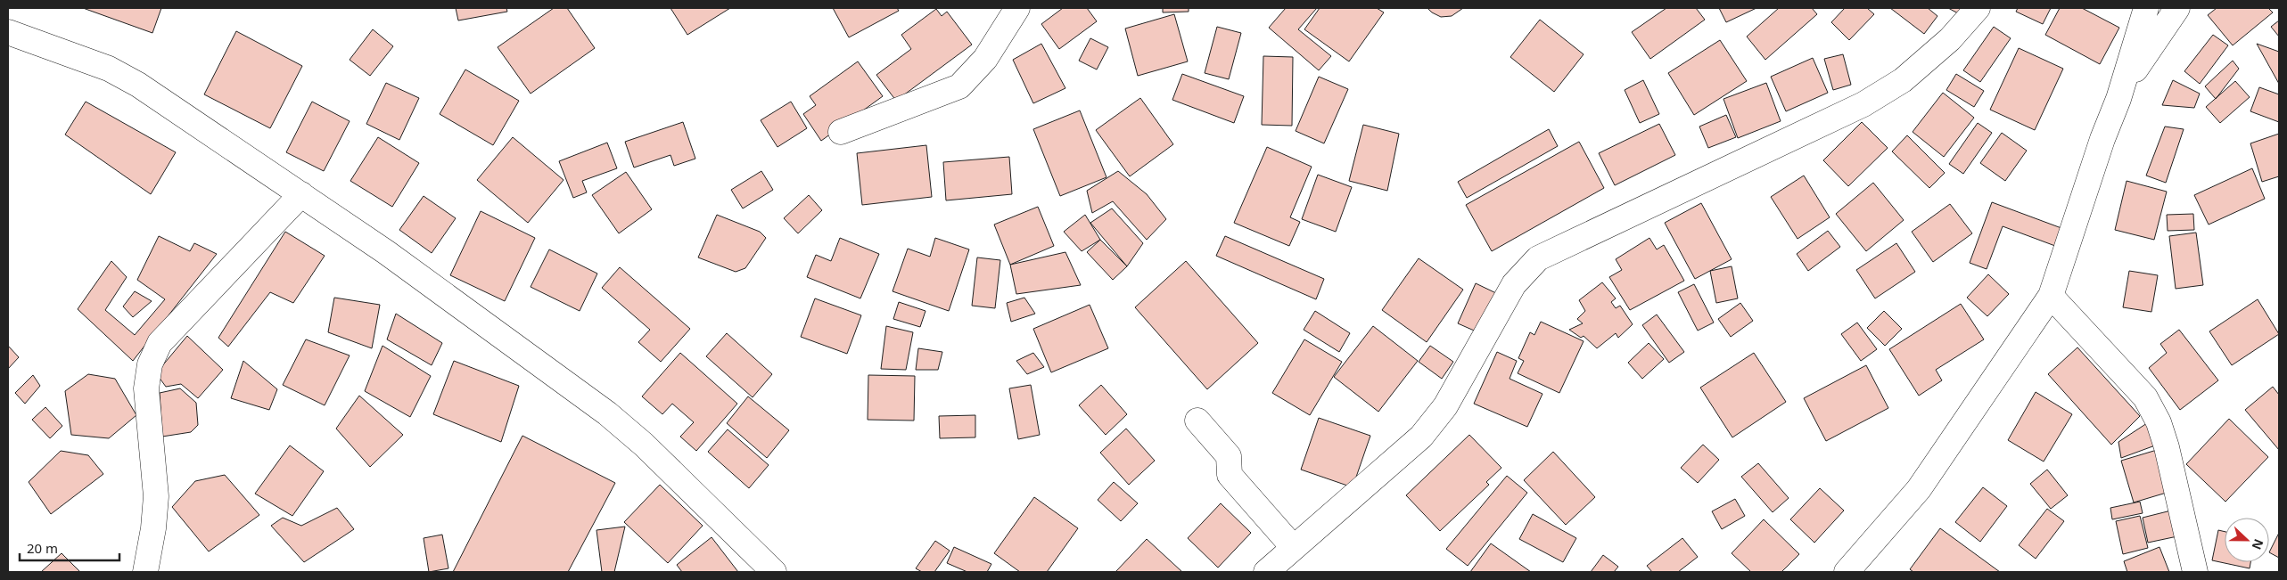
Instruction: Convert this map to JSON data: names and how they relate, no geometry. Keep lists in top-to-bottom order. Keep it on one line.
{"scale_bar":"20 m","north":"right"}
